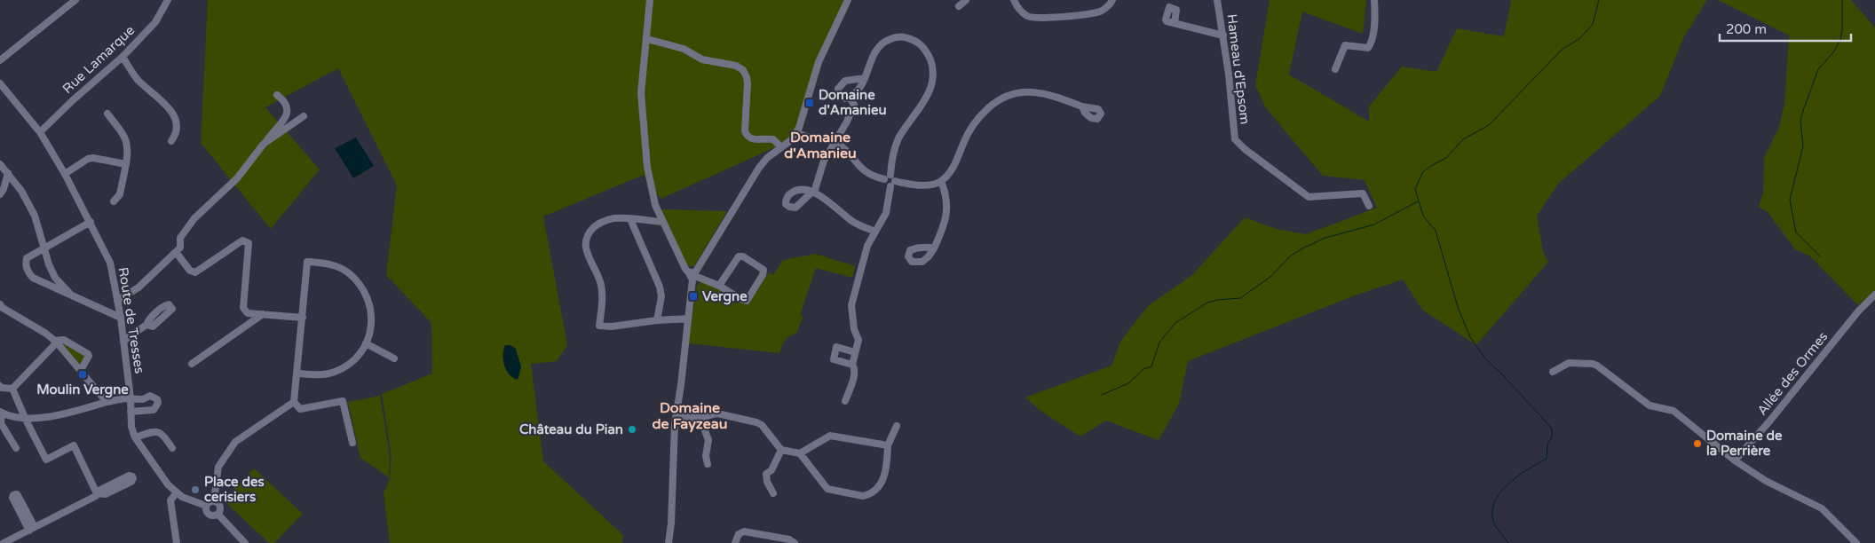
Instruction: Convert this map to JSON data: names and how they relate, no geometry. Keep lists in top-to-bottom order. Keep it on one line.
{"streets":{"street":["Rue Lamarque","Hameau d'Epsom","Route de Tresses","Allée des Ormes"]},"crossings":[["Rue Lamarque","Route de Tresses"]],"districts":["Domaine d'Amanieu","Domaine de Fayzeau"],"places":{"transit":["Domaine d'Amanieu","Vergne","Moulin Vergne"],"other":["Château du Pian","Domaine de la Perrière","Place des cerisiers"]},"scale_bar":"200 m"}
